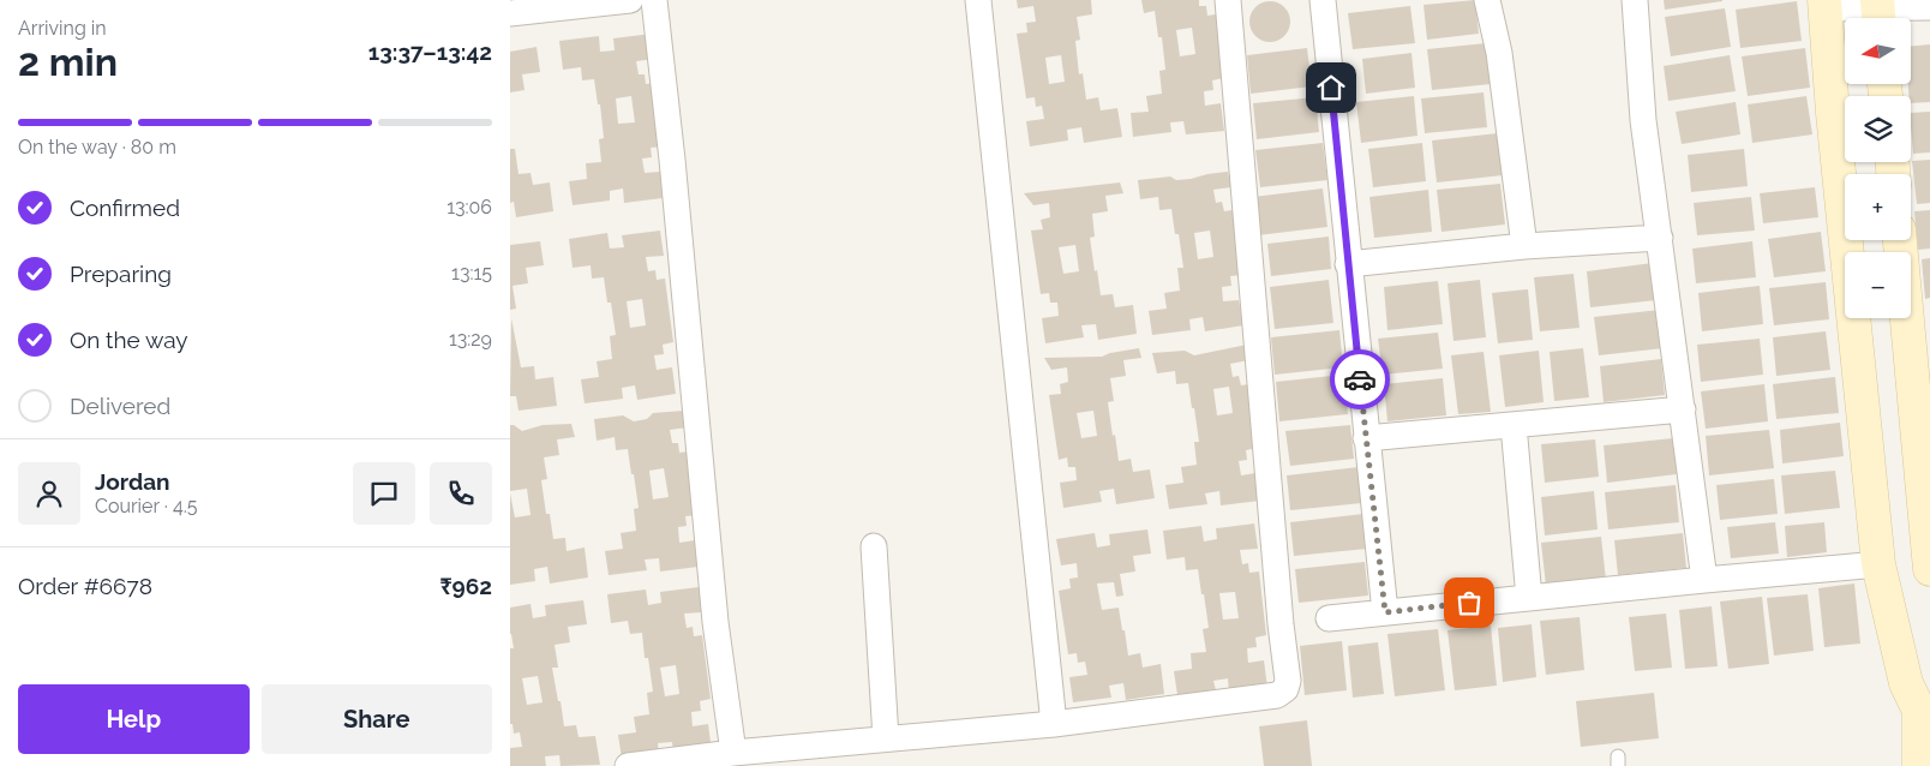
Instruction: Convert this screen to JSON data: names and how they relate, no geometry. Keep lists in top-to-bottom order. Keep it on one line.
{"north":"left","page":{"heading":["2 min","Arriving in","13:37–13:42"],"panel":["Jordan","Courier · 4.5","Order #6678","₹962"],"map_buttons":["+","−"],"bar":"On the way · 80 m","list":[["Confirmed","13:06"],["Preparing","13:15"],["On the way","13:29"],"Delivered"],"buttons":["Help","Share"]}}
